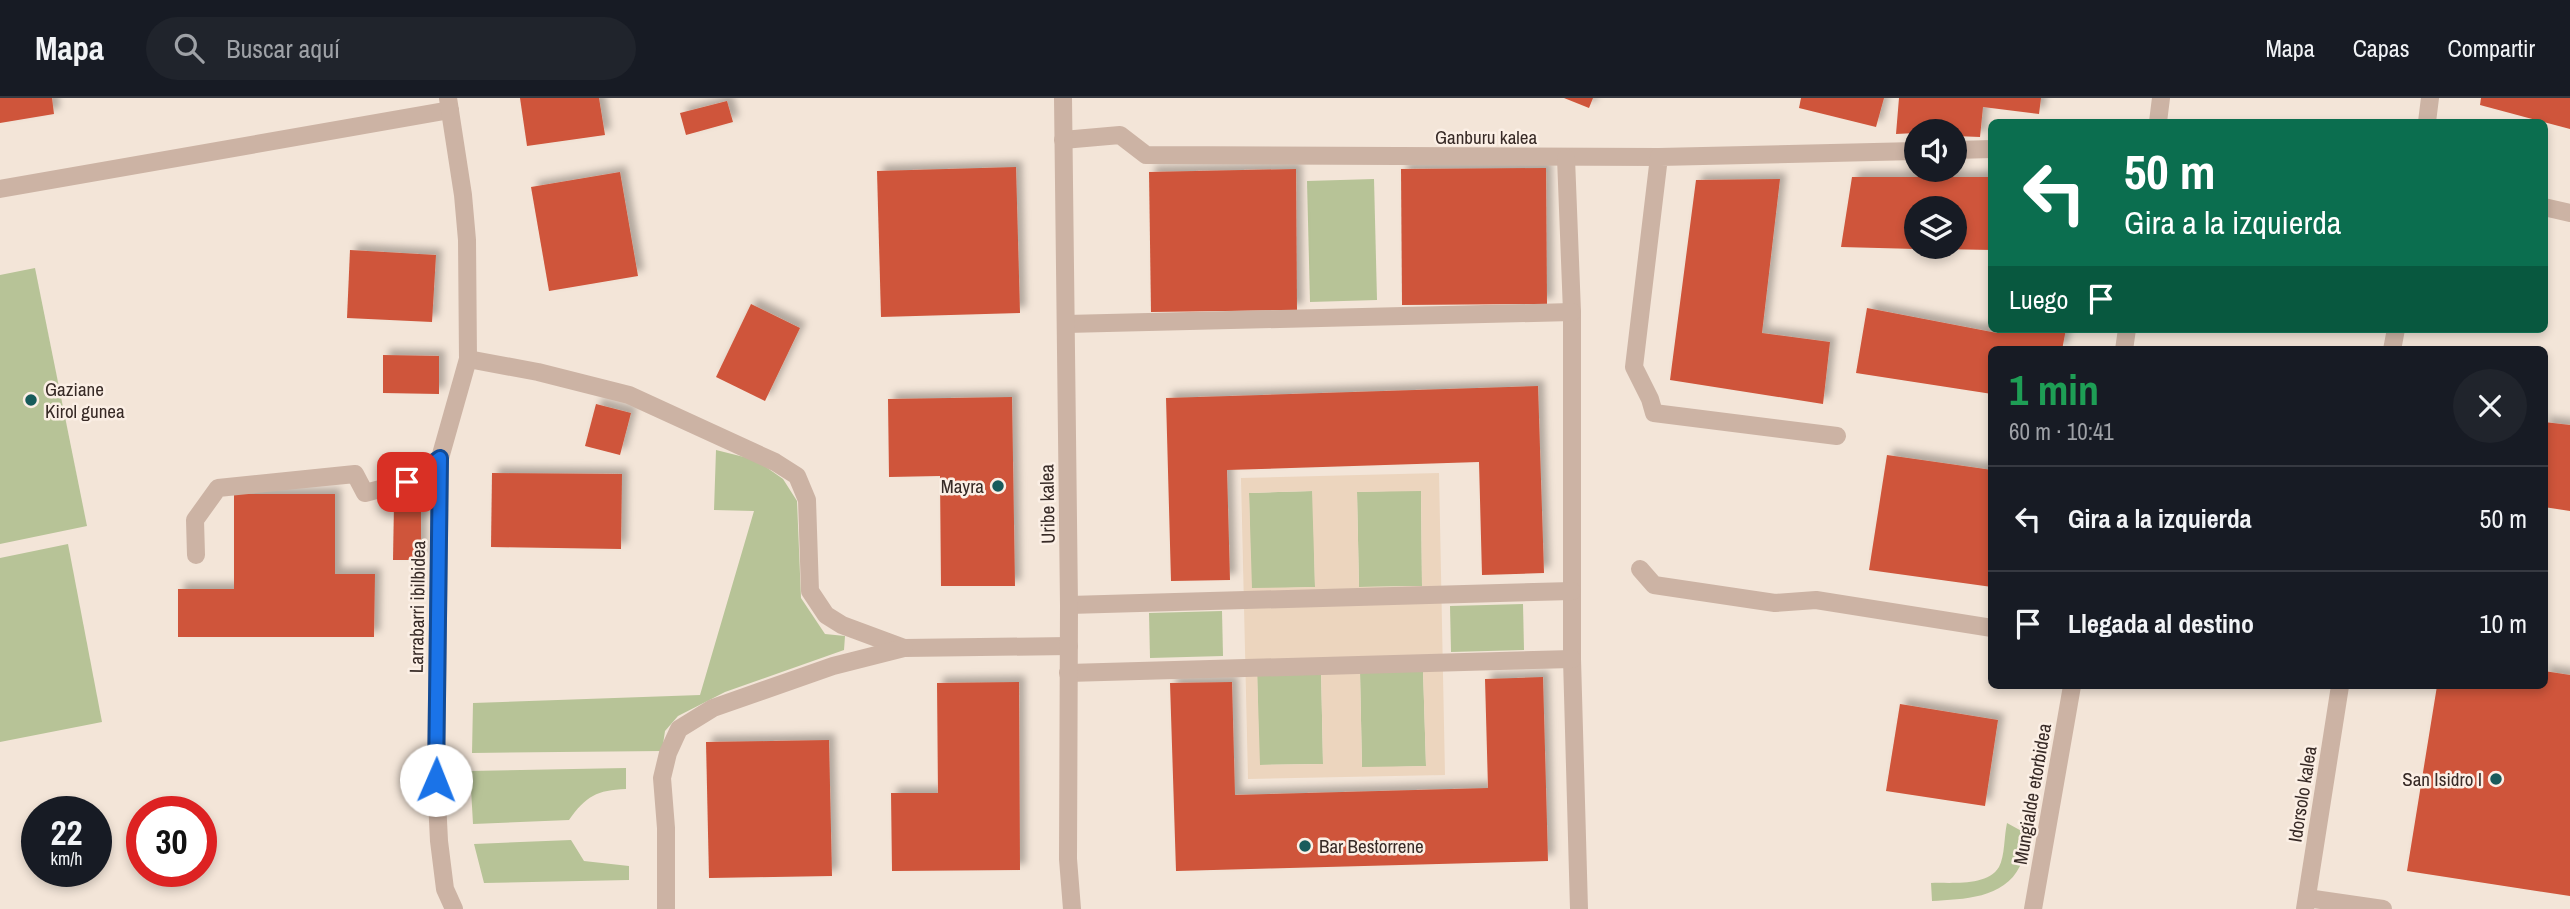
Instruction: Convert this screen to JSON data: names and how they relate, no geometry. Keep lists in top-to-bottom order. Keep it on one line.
{"streets":{"street":["Ganburu kalea","Uribe kalea","Larrabarri ibilbidea","Mungialde etorbidea","Idorsolo kalea"]},"crossings":[["Ganburu kalea","Uribe kalea"]],"places":["Gaziane Kirol gunea","Mayra","San Isidro I","Bar Bestorrene"],"page":{"header":"Mapa","search":"Buscar aquí","nav":["Mapa","Capas","Compartir"],"turn":["50 m","Gira a la izquierda"],"then":"Luego","heading":["1 min","60 m · 10:41"],"list":[{"name":"Gira a la izquierda","value":"50 m"},{"name":"Llegada al destino","value":"10 m"}],"speed":"22 km/h","limit":"30"}}
